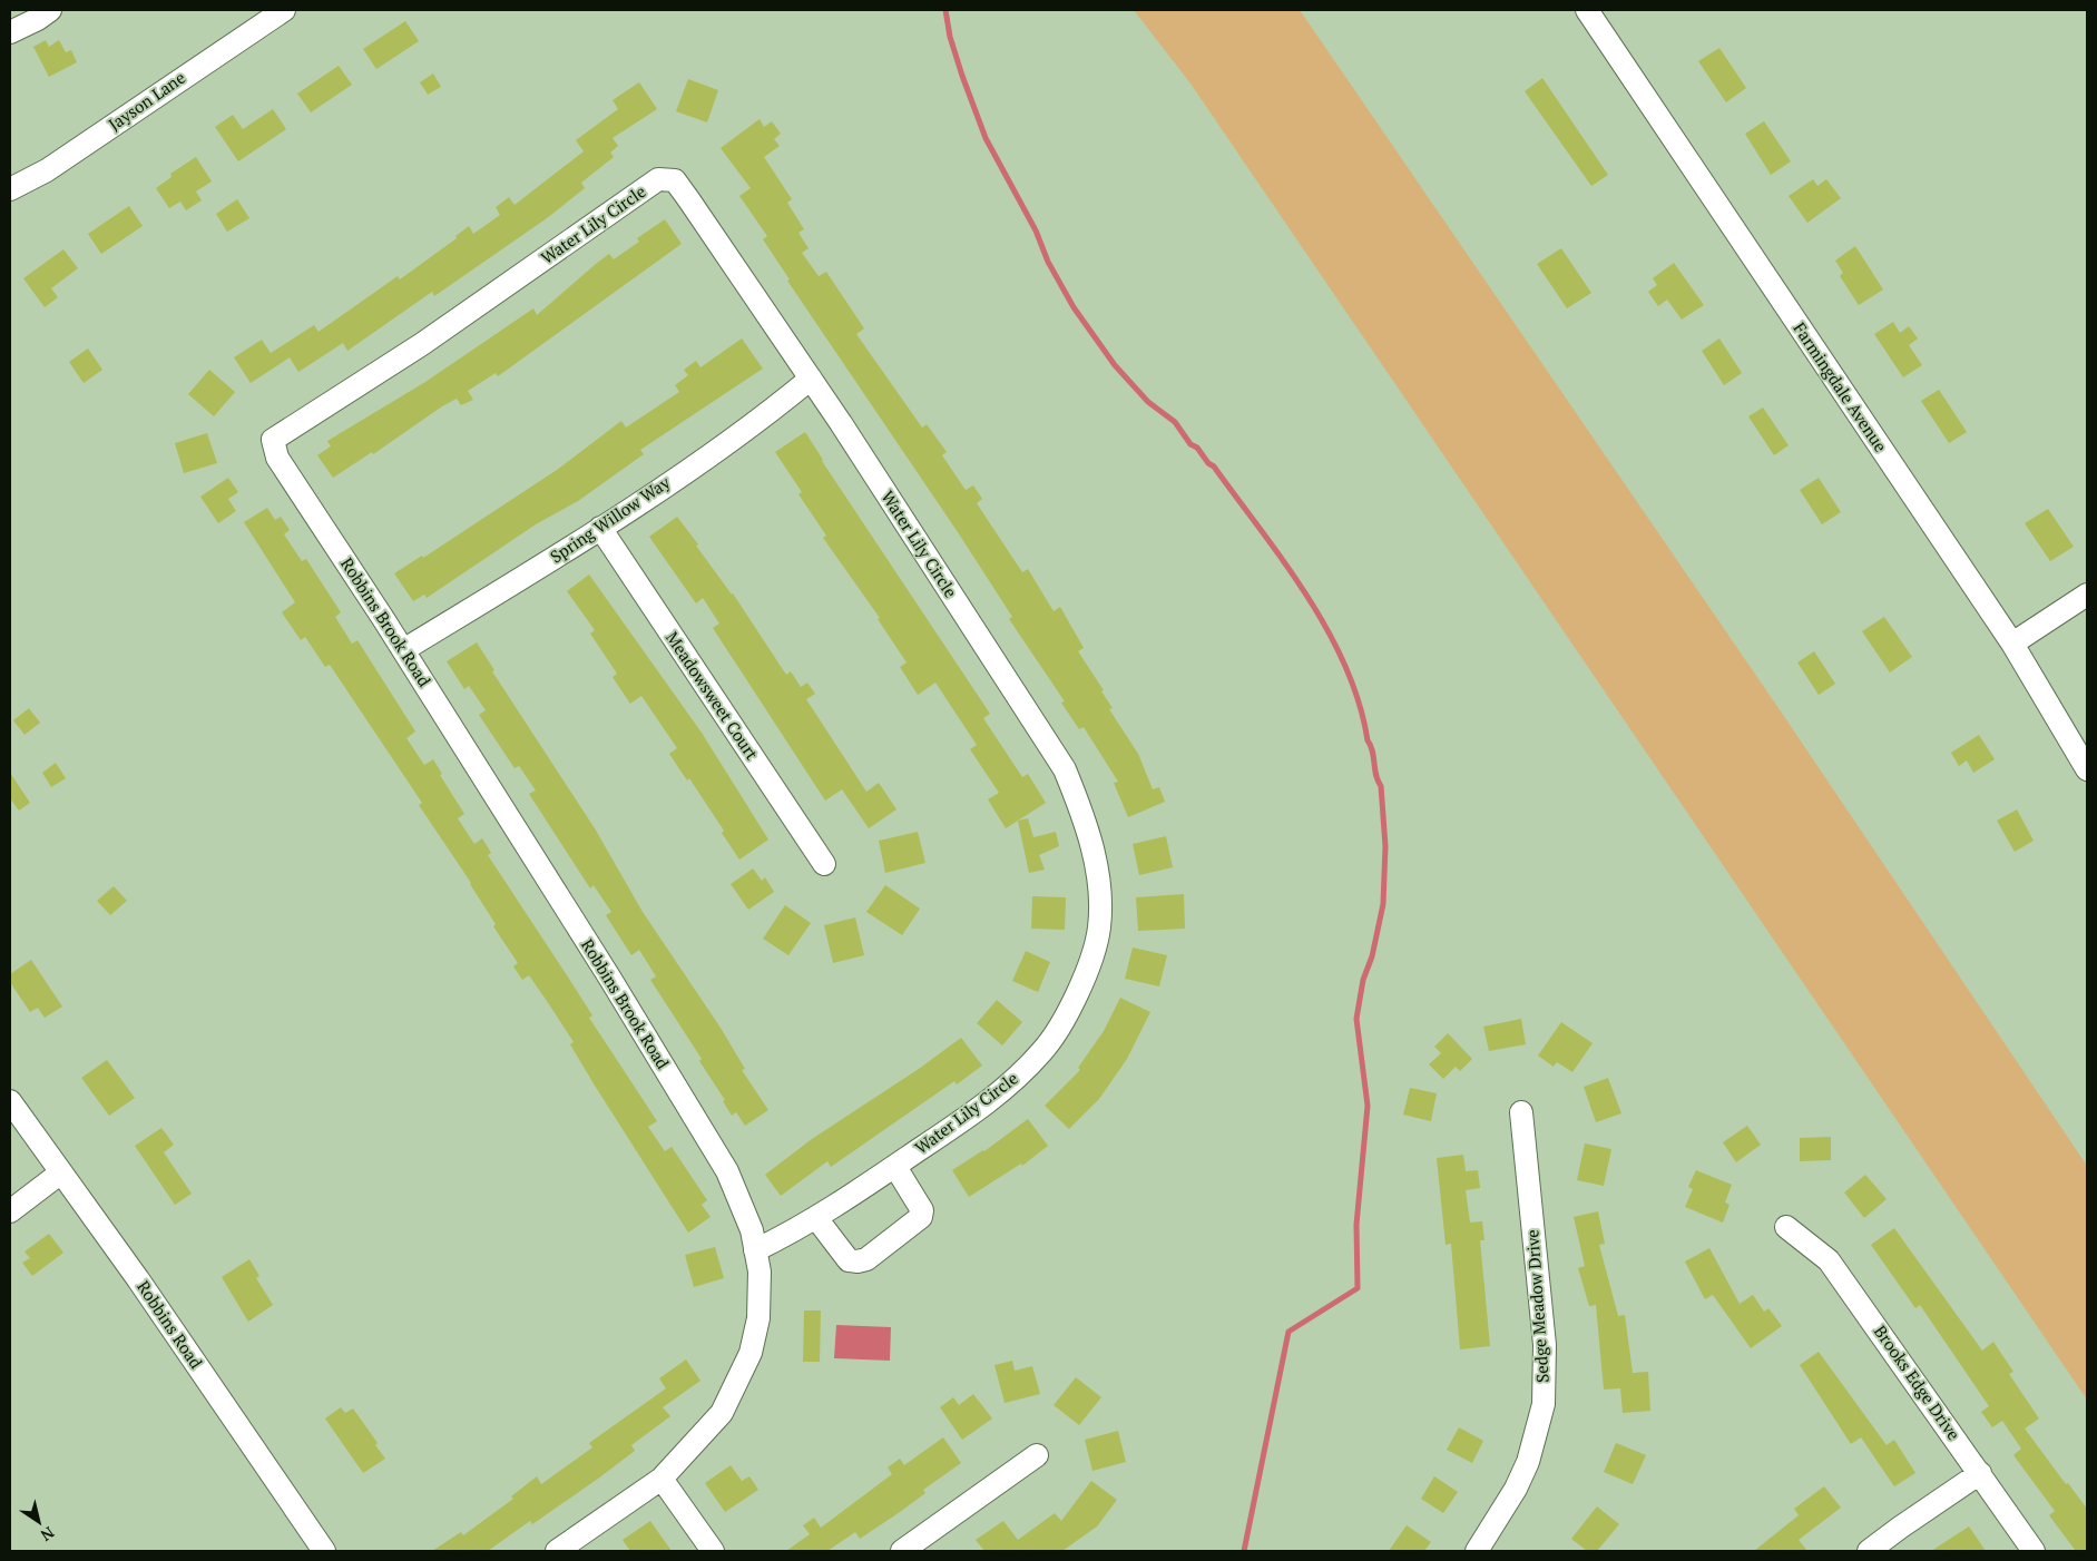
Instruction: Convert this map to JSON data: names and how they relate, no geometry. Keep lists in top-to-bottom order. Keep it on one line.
{"streets":{"street":["Jayson Lane","Water Lily Circle","Farmingdale Avenue","Spring Willow Way","Robbins Brook Road","Meadowsweet Court","Sedge Meadow Drive","Robbins Road","Brooks Edge Drive"]},"crossings":[["Water Lily Circle","Spring Willow Way"],["Water Lily Circle","Robbins Brook Road"],["Spring Willow Way","Robbins Brook Road"],["Spring Willow Way","Meadowsweet Court"]],"north":"bottom right"}
